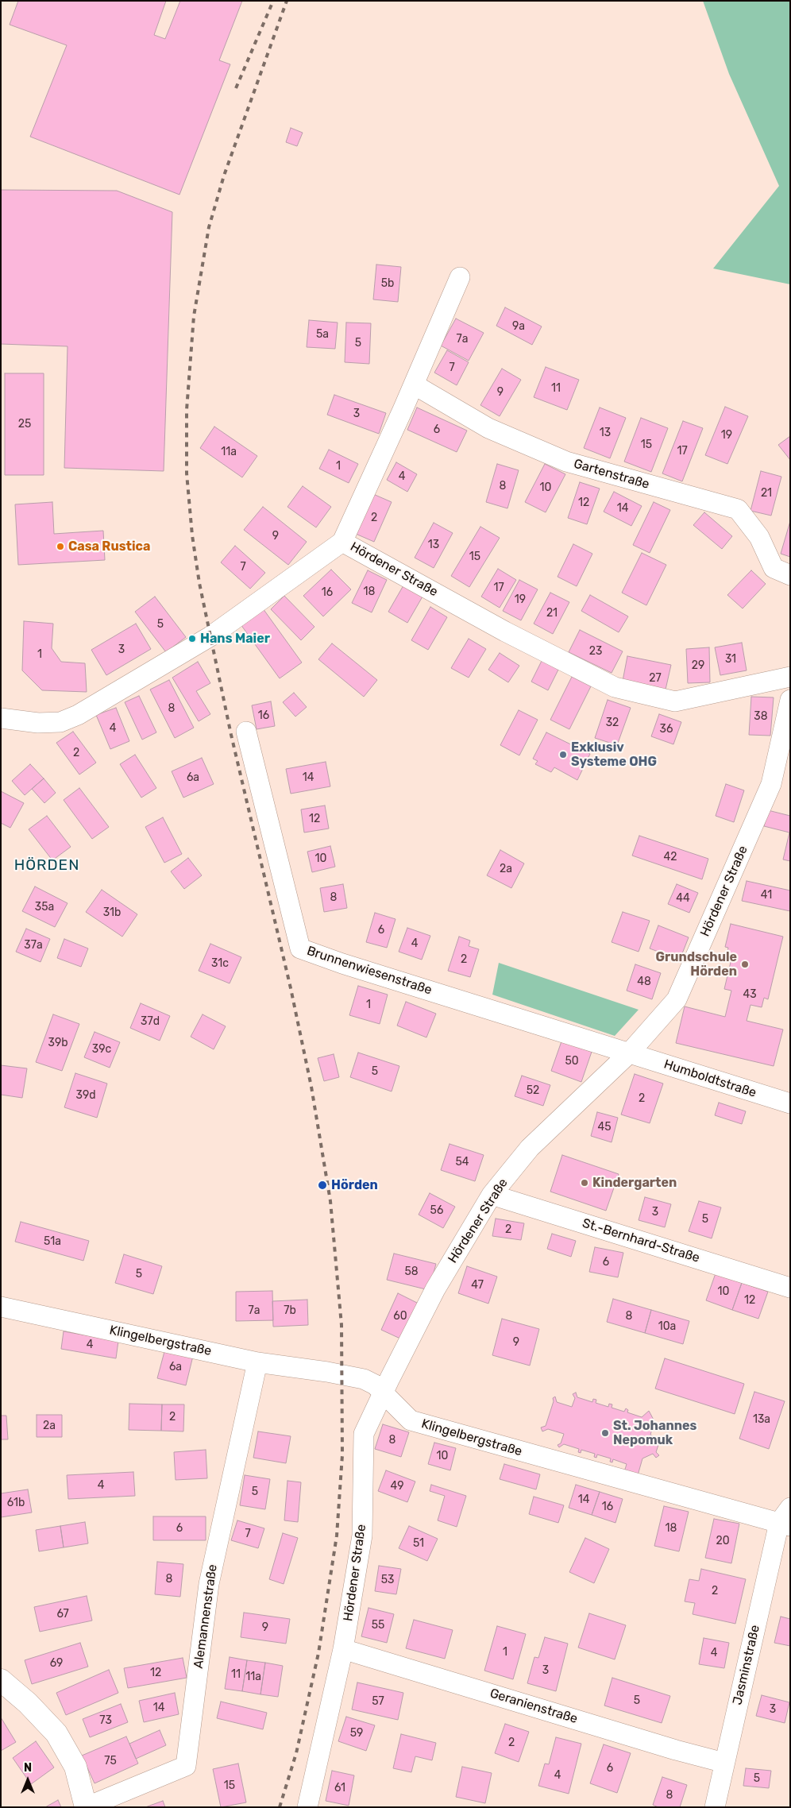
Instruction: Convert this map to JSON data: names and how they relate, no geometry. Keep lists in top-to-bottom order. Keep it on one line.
{"streets":{"street":["Gartenstraße","Hördener Straße","Brunnenwiesenstraße","Humboldtstraße","St.-Bernhard-Straße","Klingelbergstraße","Alemannenstraße","Jasminstraße","Geranienstraße"]},"crossings":[["Hördener Straße","Brunnenwiesenstraße"],["Hördener Straße","Humboldtstraße"],["Hördener Straße","St.-Bernhard-Straße"],["Hördener Straße","Klingelbergstraße"],["Hördener Straße","Geranienstraße"],["Brunnenwiesenstraße","Humboldtstraße"],["Klingelbergstraße","Alemannenstraße"],["Klingelbergstraße","Jasminstraße"],["Jasminstraße","Geranienstraße"]],"districts":["HÖRDEN"],"places":["Casa Rustica","Hans Maier","Exklusiv Systeme OHG","Grundschule Hörden","Kindergarten","Hörden","St. Johannes Nepomuk"],"house_numbers":["5b","9a","5a","7a","5","7","11","9","3","25","6","13","19","15","17","11a","1","4","8","10","21","12","14","2","9","13","15","7","17","18","16","19","21","5","3","23","1","31","29","27","8","16","38","32","4","36","2","6a","14","12","42","10","2a","41","8","44","35a","31b","6","4","37a","2","31c","48","43","1","37d","39b","39c","50","5","52","39d","2","45","54","56","3","5","2","51a","6","58","5","47","10","12","7a","7b","60","8","10a","9","4","6a","2","13a","2a","8","10","4","49","5","14","61b","16","6","18","7","20","51","8","53","2","67","55","9","1","4","69","3","12","11","11a","5","57","14","3","73","59","2","75","6","4","5","15","61","8"],"north":"top"}
